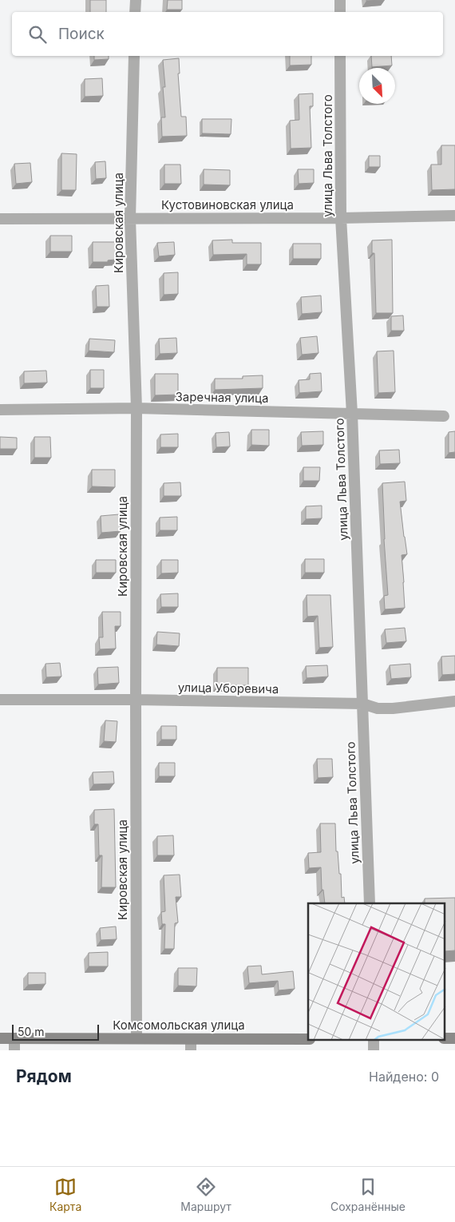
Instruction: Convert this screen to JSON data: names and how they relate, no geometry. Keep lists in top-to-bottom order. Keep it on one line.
{"streets":{"main road":["Комсомольская улица"],"street":["улица Льва Толстого","Кустовиновская улица","Кировская улица","Заречная улица","улица Уборевича"]},"crossings":[["улица Льва Толстого","Кустовиновская улица"],["улица Льва Толстого","Заречная улица"],["улица Льва Толстого","улица Уборевича"],["Кустовиновская улица","Кировская улица"],["Кировская улица","Заречная улица"],["Кировская улица","улица Уборевича"],["Кировская улица","Комсомольская улица"]],"scale_bar":"50 m","north":"bottom right","page":{"search":"Поиск","scale":"50 m","heading":["Рядом","Найдено: 0"],"nav":["Карта","Маршрут","Сохранённые"]}}
